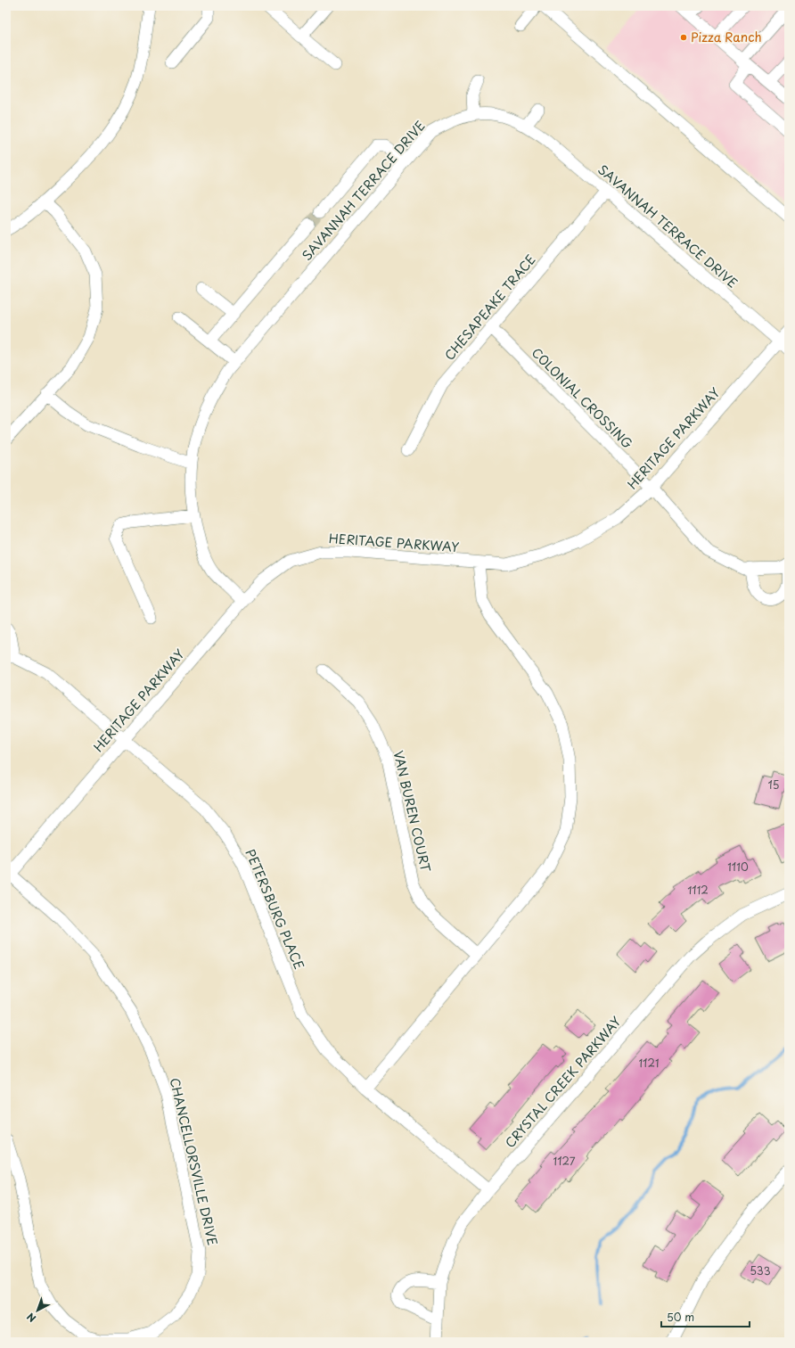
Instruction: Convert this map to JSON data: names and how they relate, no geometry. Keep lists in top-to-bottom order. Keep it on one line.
{"streets":{"street":["SAVANNAH TERRACE DRIVE","CHESAPEAKE TRACE","COLONIAL CROSSING","HERITAGE PARKWAY","VAN BUREN COURT","PETERSBURG PLACE","CRYSTAL CREEK PARKWAY","CHANCELLORSVILLE DRIVE"]},"crossings":[["SAVANNAH TERRACE DRIVE","CHESAPEAKE TRACE"],["SAVANNAH TERRACE DRIVE","HERITAGE PARKWAY"],["CHESAPEAKE TRACE","COLONIAL CROSSING"],["COLONIAL CROSSING","HERITAGE PARKWAY"],["HERITAGE PARKWAY","PETERSBURG PLACE"],["HERITAGE PARKWAY","CHANCELLORSVILLE DRIVE"],["PETERSBURG PLACE","CRYSTAL CREEK PARKWAY"]],"places":["Pizza Ranch"],"house_numbers":["15","1110","1112","1121","1127","533"],"scale_bar":"50 m","north":"bottom left"}
